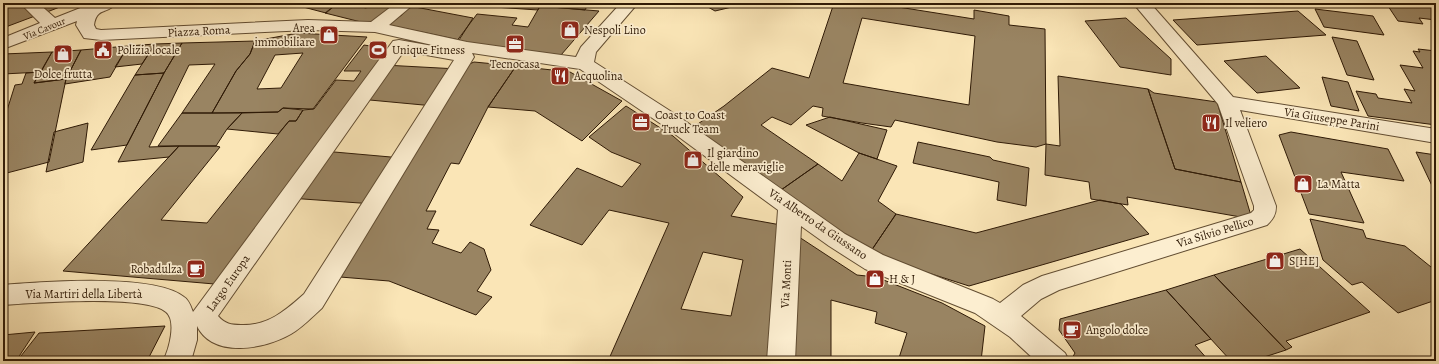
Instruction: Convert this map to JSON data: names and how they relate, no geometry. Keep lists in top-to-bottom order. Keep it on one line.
{"streets":{"street":["Via Cavour","Piazza Roma","Via Giuseppe Parini","Via Alberto da Giussano","Via Silvio Pellico","Largo Europa","Via Monti","Via Martiri della Libertà"]},"crossings":[["Via Cavour","Piazza Roma"],["Piazza Roma","Via Alberto da Giussano"],["Via Giuseppe Parini","Via Silvio Pellico"],["Via Alberto da Giussano","Via Silvio Pellico"],["Via Alberto da Giussano","Via Monti"]],"places":{"shop":["Nespoli Lino","Area immobiliare","Dolce frutta","Il giardino delle meraviglie","La Matta","S[HE]","H & J"],"office":["Tecnocasa","Coast to Coast - Truck Team"],"public building":["Polizia locale"],"sports":["Unique Fitness"],"restaurant":["Acquolina","Il veliero"],"cafe":["Robadulza","Angolo dolce"]}}
